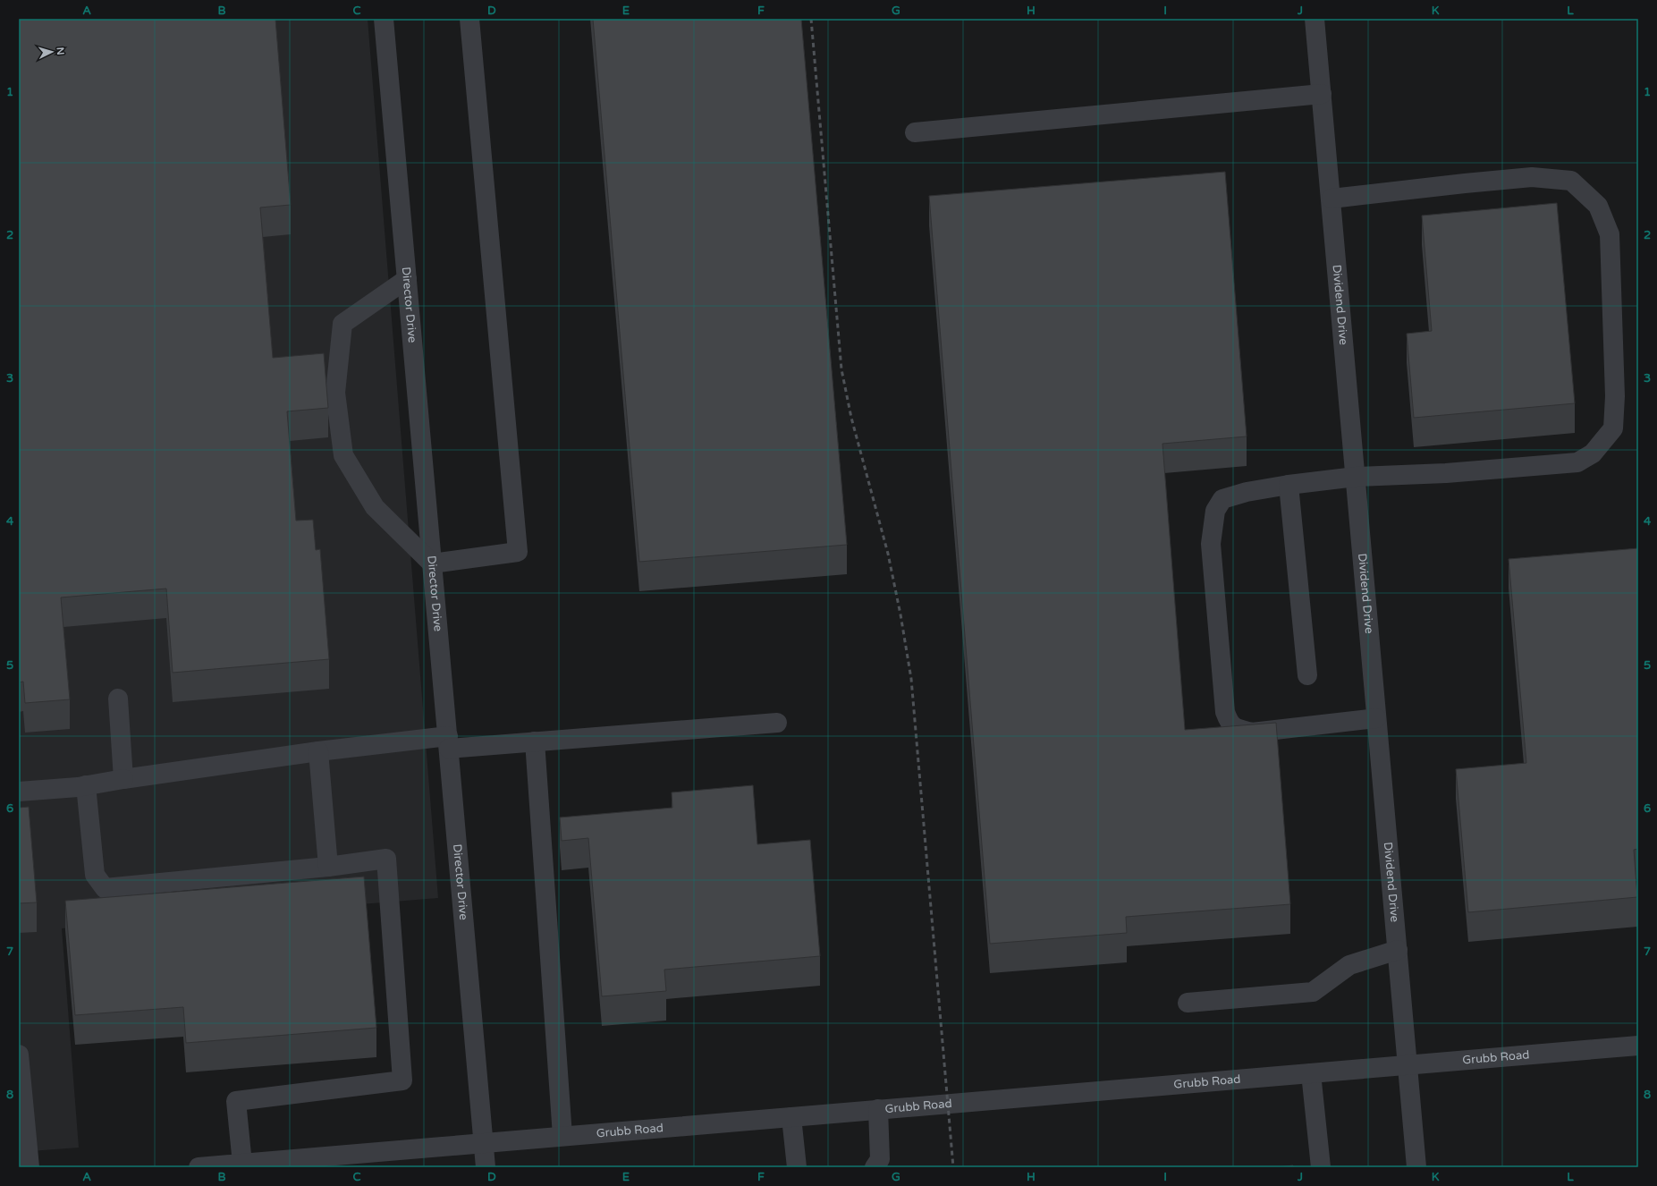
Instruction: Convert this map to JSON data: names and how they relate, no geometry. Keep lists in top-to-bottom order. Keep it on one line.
{"streets":{"street":["Director Drive","Dividend Drive","Grubb Road"]},"crossings":[["Director Drive","Grubb Road"],["Dividend Drive","Grubb Road"]],"north":"right","grid":{"columns":["A","B","C","D","E","F","G","H","I","J","K","L"],"rows":["1","2","3","4","5","6","7","8"]}}
